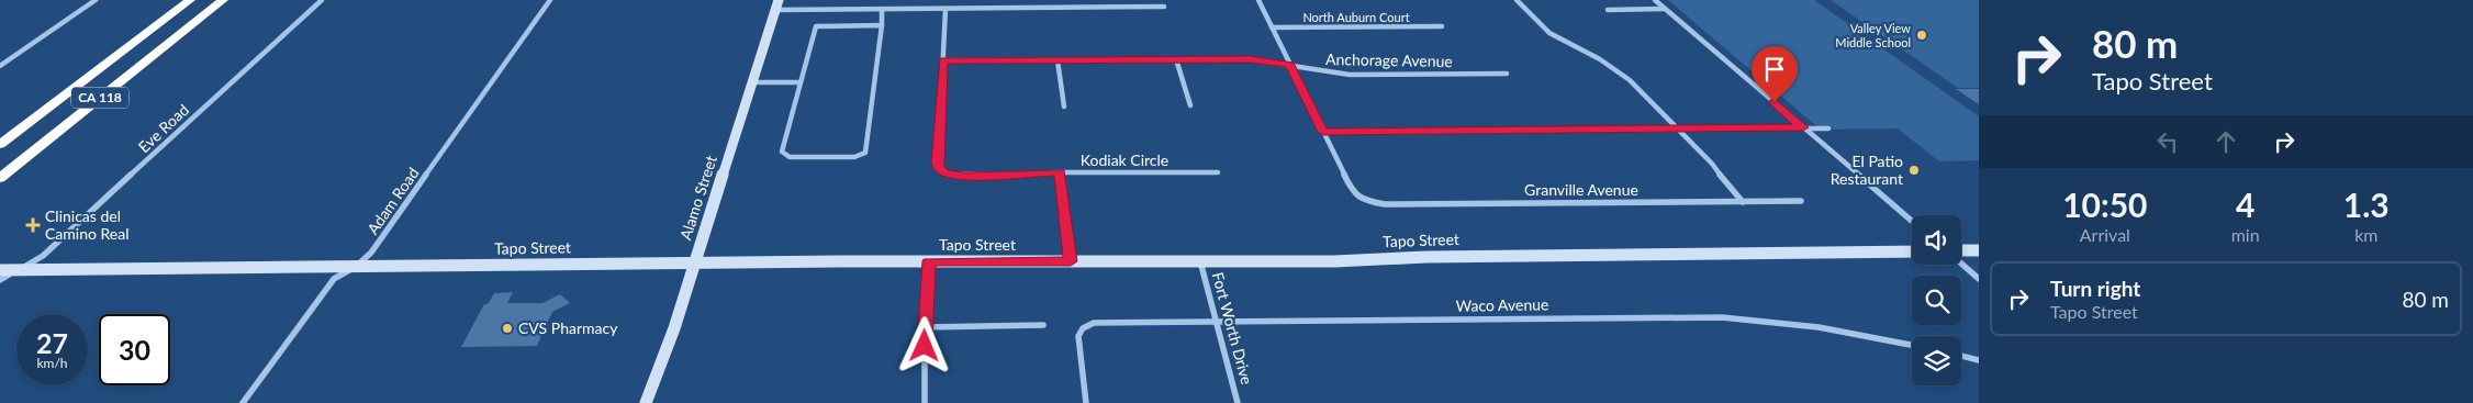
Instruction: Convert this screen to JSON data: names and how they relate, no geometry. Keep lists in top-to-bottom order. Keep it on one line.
{"streets":{"highway":["CA 118"],"street":["North Auburn Court","Anchorage Avenue","Eve Road","Kodiak Circle","Granville Avenue","Alamo Street","Adam Road","Tapo Street","Waco Avenue","Fort Worth Drive"]},"crossings":[["Anchorage Avenue","Kodiak Circle"],["Eve Road","Tapo Street"],["Alamo Street","Tapo Street"],["Adam Road","Tapo Street"],["Tapo Street","Fort Worth Drive"],["Waco Avenue","Fort Worth Drive"]],"places":{"other":["Valley View Middle School","El Patio Restaurant","CVS Pharmacy"],"health":["Clinicas del Camino Real"]},"page":{"turn":["80 m","Tapo Street"],"eta":["10:50","Arrival","4","min","1.3","km"],"list":[{"name":"Turn right","note":"Tapo Street","value":"80 m"}],"speed":"27 km/h","limit":"30"}}
